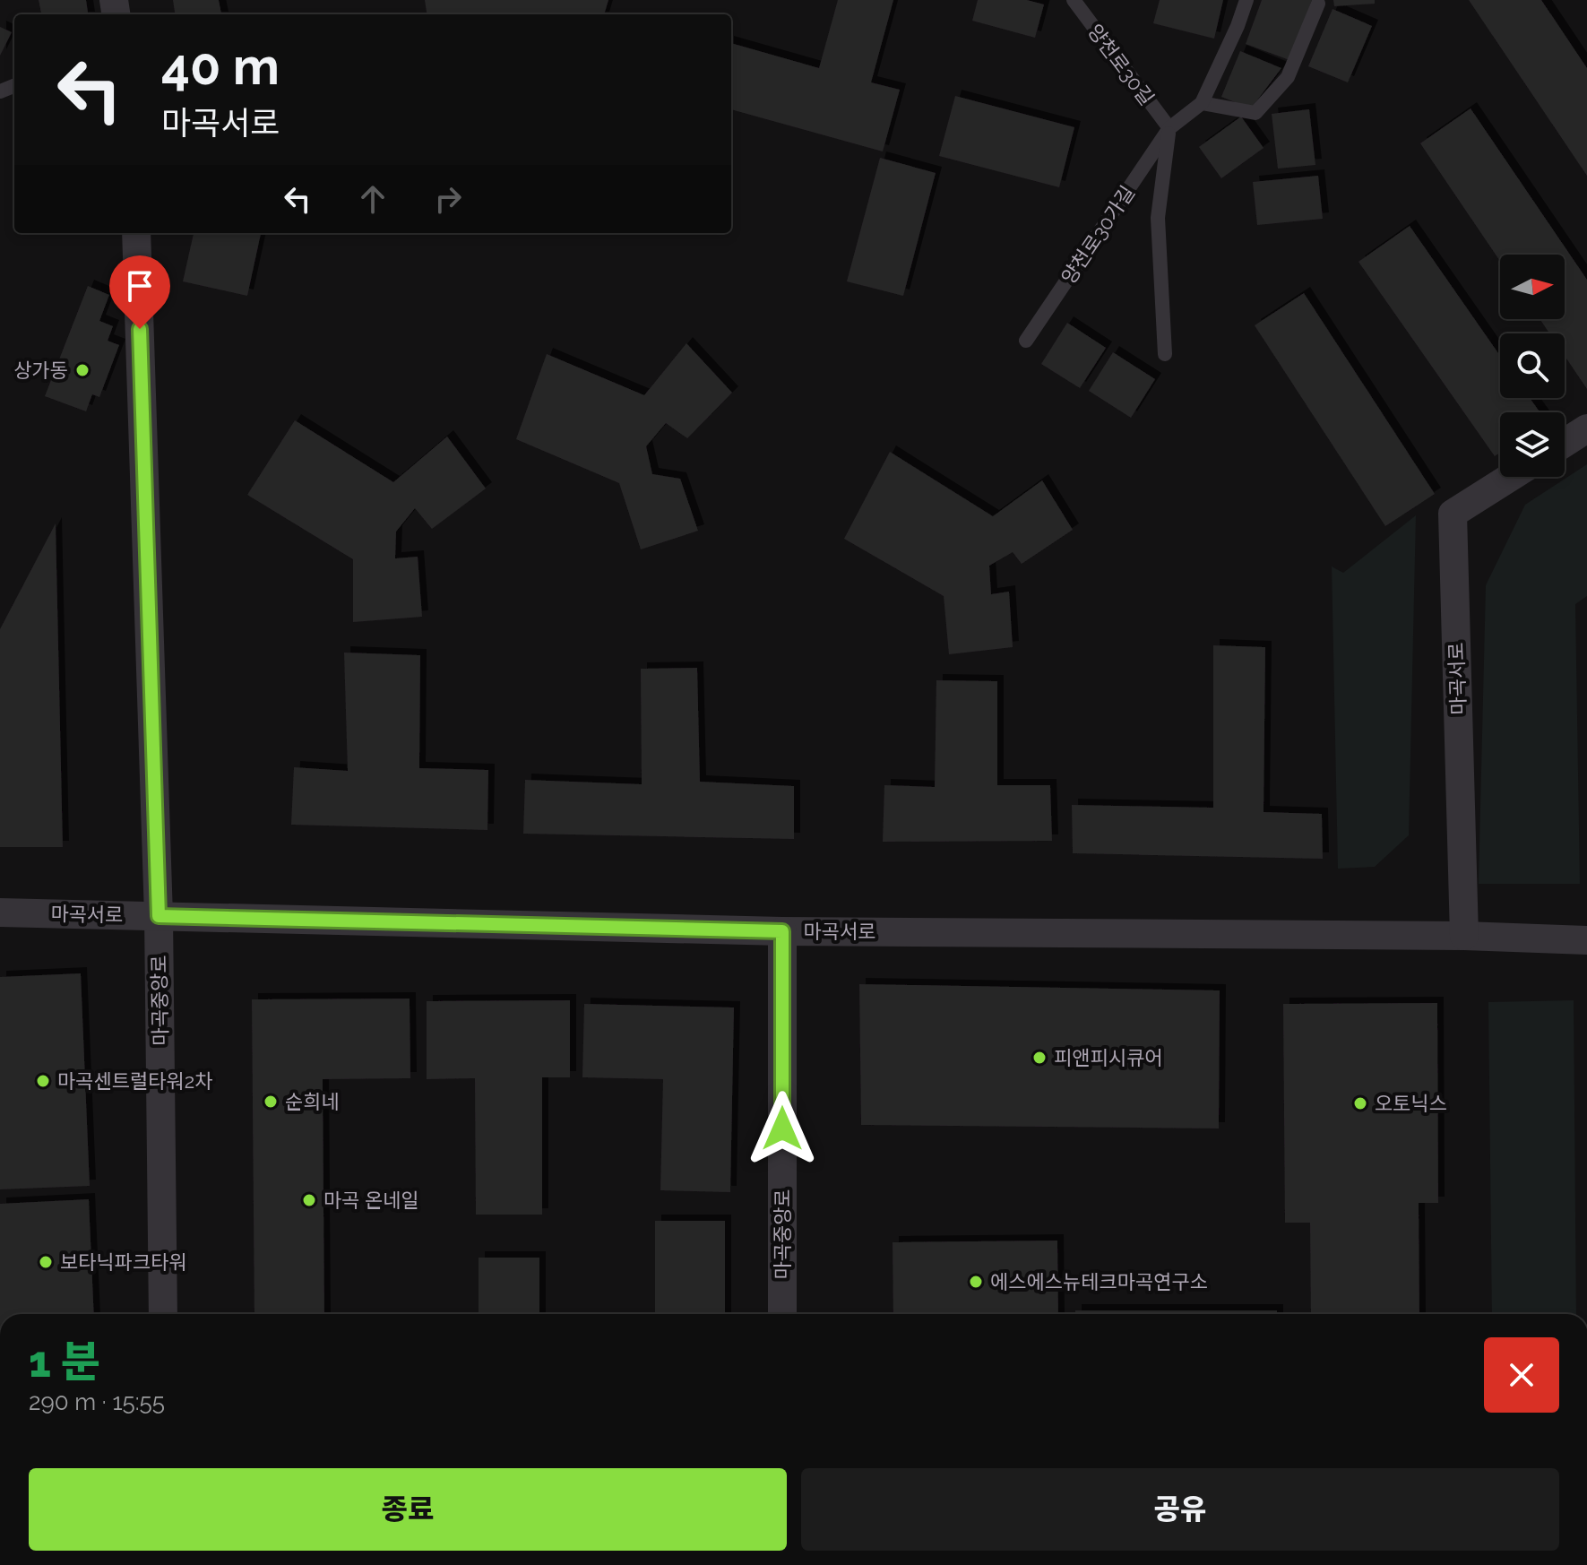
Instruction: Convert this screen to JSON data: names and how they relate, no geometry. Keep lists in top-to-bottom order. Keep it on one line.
{"streets":{"street":["마곡서로","마곡중앙로"],"lane":["양천로30길","양천로30가길"]},"crossings":[["양천로30길","양천로30가길"],["마곡서로","마곡중앙로"]],"places":["상가동","피앤피시큐어","마곡센트럴타워2차","순희네","오토닉스","마곡 온네일","보타닉파크타워","에스에스뉴테크마곡연구소"],"north":"right","page":{"turn":["40 m","마곡서로"],"heading":["1 분","290 m · 15:55"],"buttons":["종료","공유"]}}
